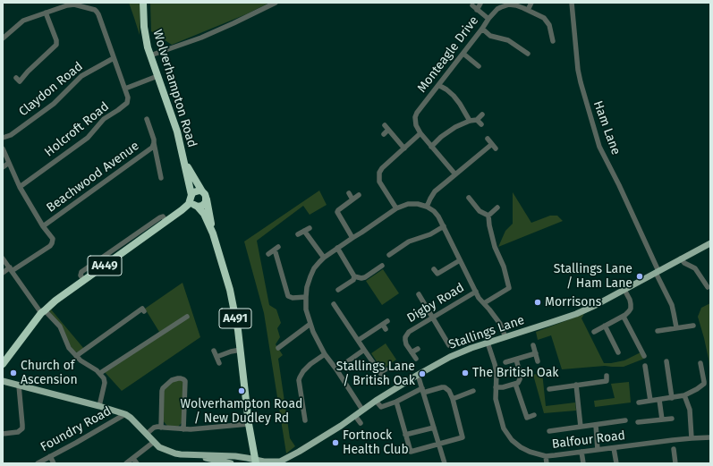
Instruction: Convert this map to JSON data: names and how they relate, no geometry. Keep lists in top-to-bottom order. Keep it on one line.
{"streets":{"highway":["Wolverhampton Road","A449","A491"],"main road":["Stallings Lane"],"street":["Monteagle Drive","Claydon Road","Ham Lane","Holcroft Road","Beachwood Avenue","Digby Road","Foundry Road","Balfour Road"]},"crossings":[["Wolverhampton Road","A449"],["Wolverhampton Road","A491"],["Ham Lane","Stallings Lane"],["A449","A491"],["A491","Stallings Lane"],["Stallings Lane","Balfour Road"]],"places":["Stallings Lane / Ham Lane","Morrisons","Church of Ascension","The British Oak","Stallings Lane / British Oak","Wolverhampton Road / New Dudley Rd","Fortnock Health Club"]}
